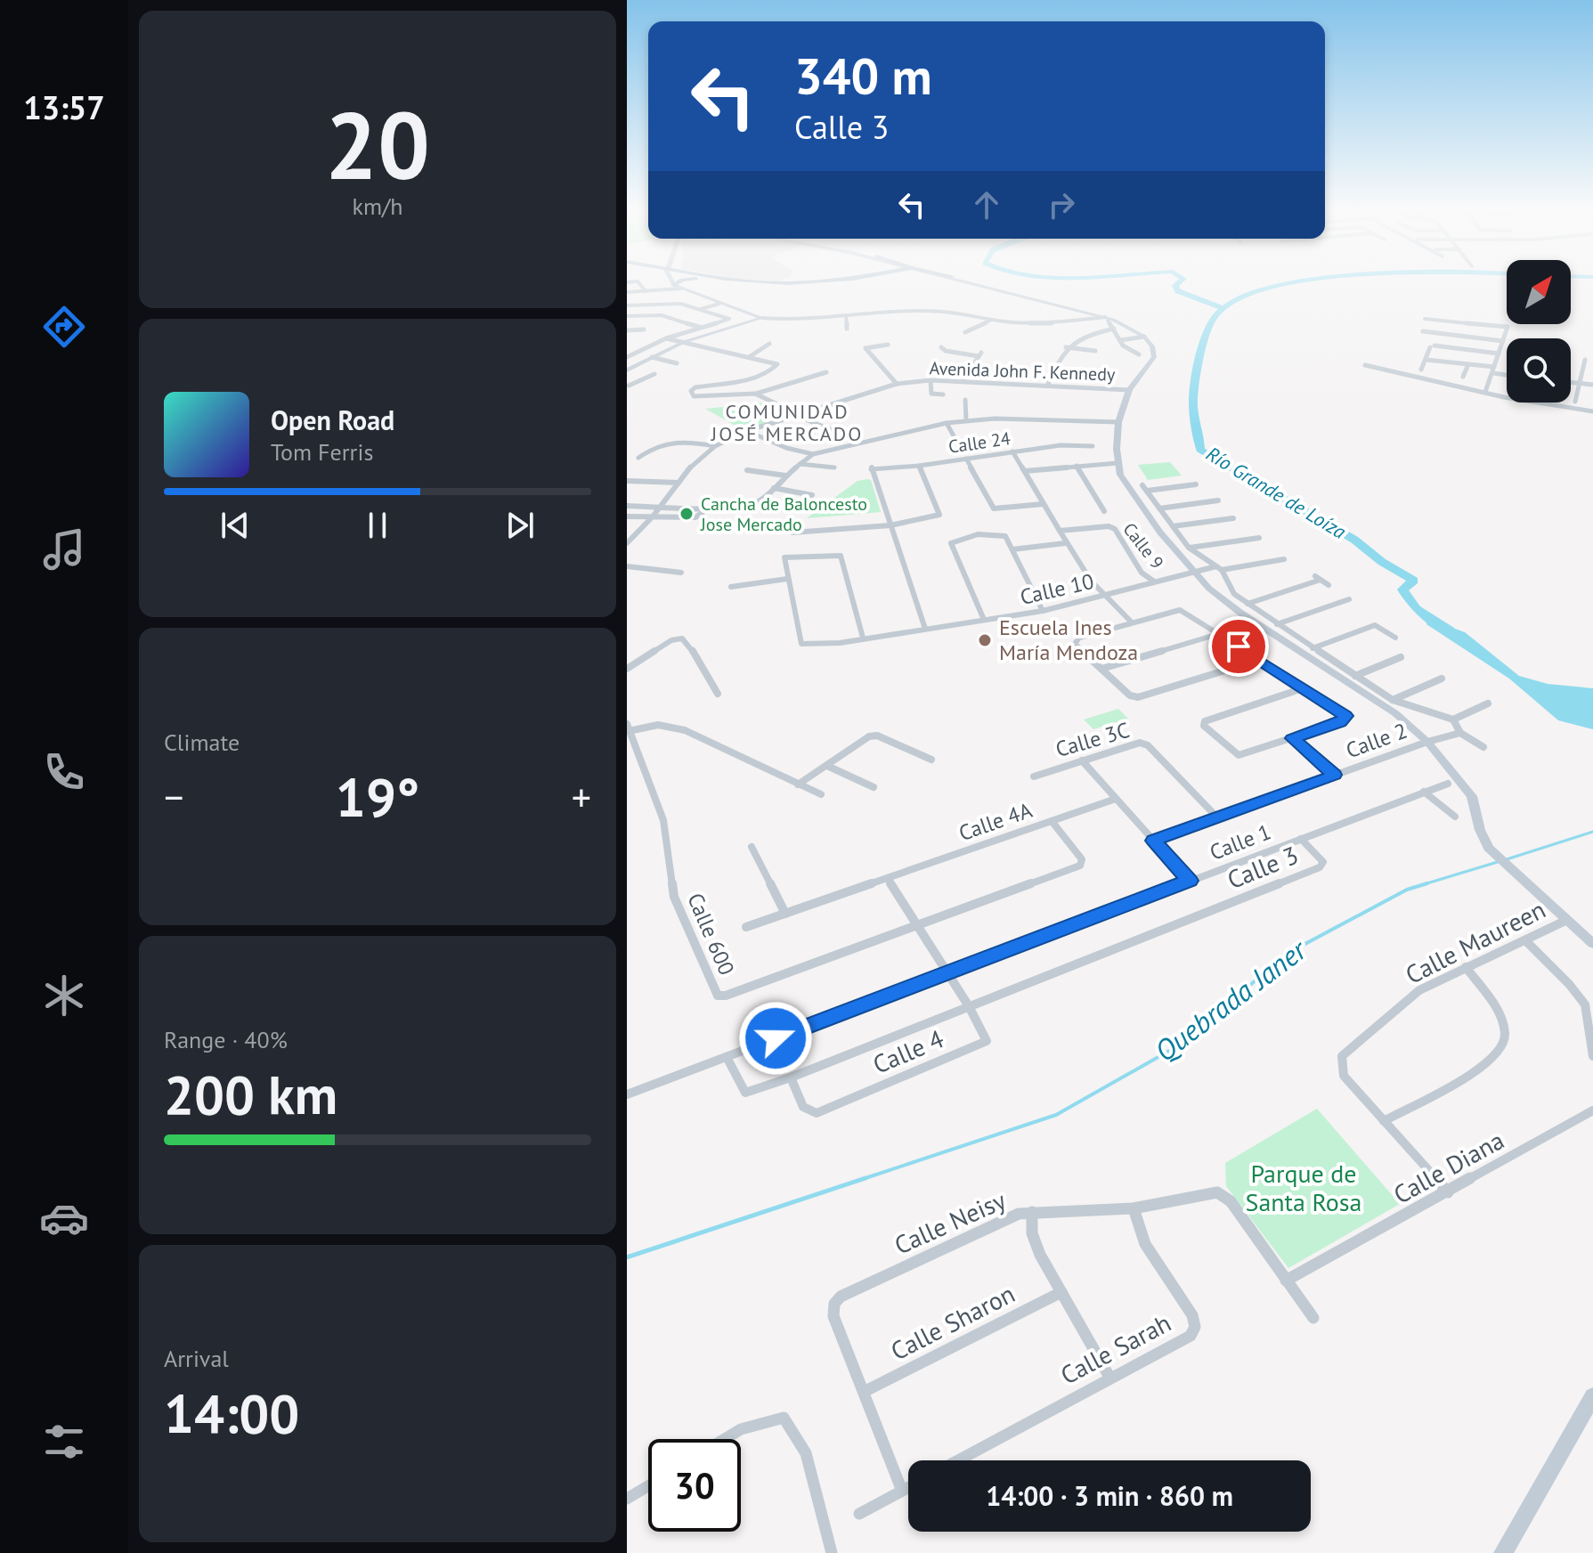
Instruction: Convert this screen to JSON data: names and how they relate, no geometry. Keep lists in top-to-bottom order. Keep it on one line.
{"streets":{"street":["Avenida John F. Kennedy","Calle 24","Calle 9","Calle 10","Calle 3C","Calle 2","Calle 4A","Calle 1","Calle 3","Calle 600","Calle Maureen","Calle 4","Calle Diana","Calle Neisy","Calle Sharon","Calle Sarah"]},"crossings":[["Calle 9","Calle 10"],["Calle 3C","Calle 2"],["Calle 4A","Calle 4"],["Calle 1","Calle 3"],["Calle 1","Calle 4"],["Calle 3","Calle 4"],["Calle 600","Calle 4"],["Calle Maureen","Calle Diana"],["Calle Diana","Calle Neisy"],["Calle Neisy","Calle Sharon"],["Calle Neisy","Calle Sarah"]],"districts":["COMUNIDAD JOSÉ MERCADO"],"water":["Río Grande de Loíza","Quebrada Janer"],"parks":["Parque de Santa Rosa"],"places":["Cancha de Baloncesto Jose Mercado","Escuela Ines María Mendoza"],"north":"top right","page":{"tabs":"13:57","tile":[["20","km/h"],"Climate",["Range · 40%","200 km"],["Arrival","14:00"]],"turn":["340 m","Calle 3"],"song":["Open Road","Tom Ferris"],"heat":["−","19°","+"],"limit":"30","trip":"14:00 · 3 min · 860 m"}}
